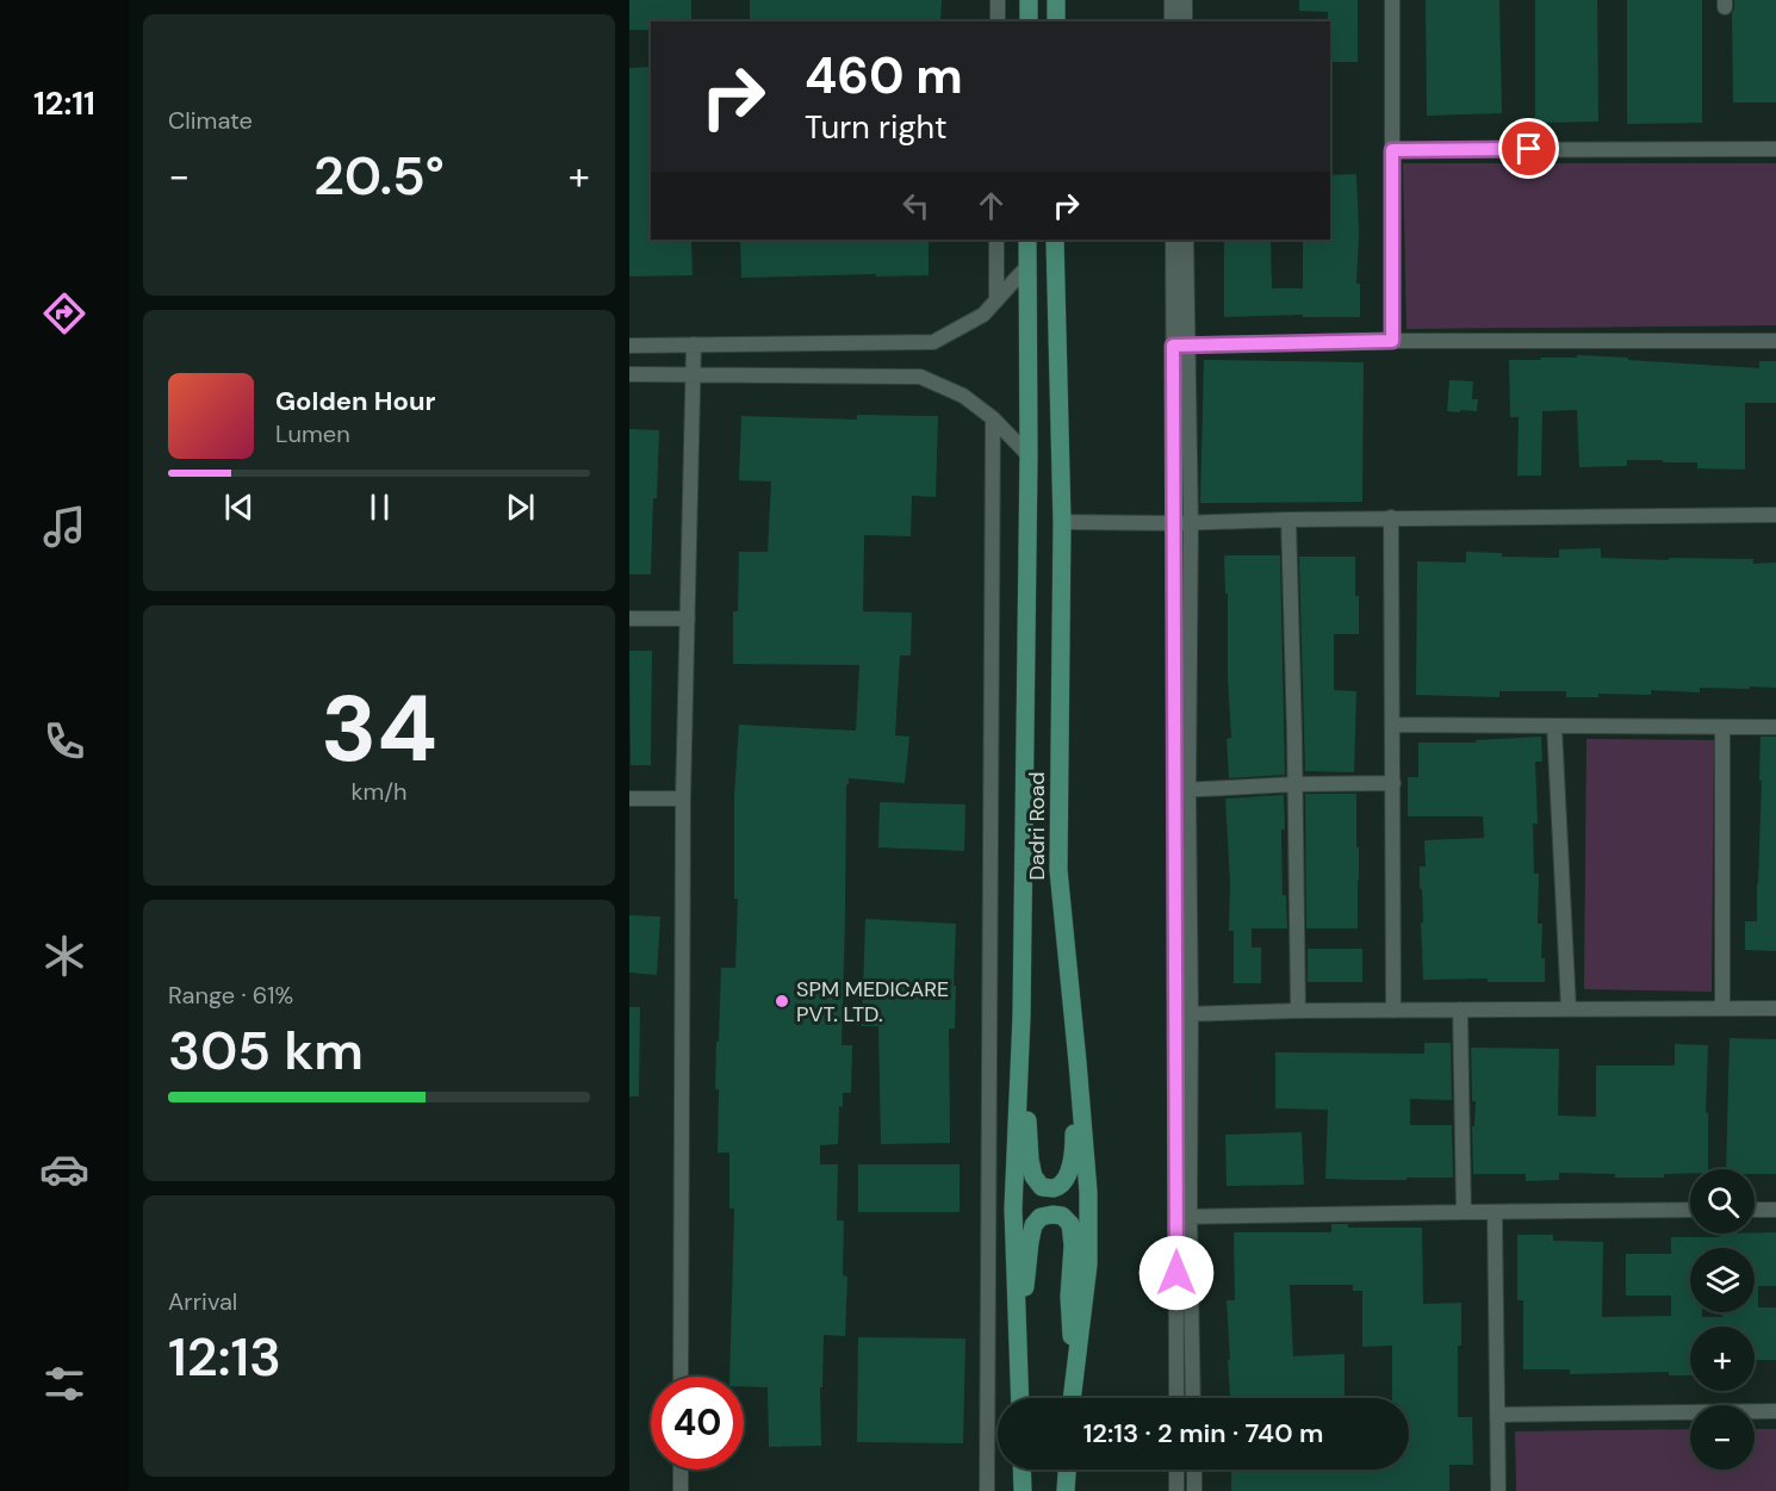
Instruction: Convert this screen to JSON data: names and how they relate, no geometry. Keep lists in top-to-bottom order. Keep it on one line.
{"streets":{"main road":["Dadri Road"]},"places":["SPM MEDICARE PVT. LTD."],"page":{"tabs":"12:11","tile":["Climate",["34","km/h"],["Range · 61%","305 km"],["Arrival","12:13"]],"turn":["460 m","Turn right"],"heat":["−","20.5°","+"],"song":["Golden Hour","Lumen"],"map_buttons":["+","−"],"limit":"40","trip":"12:13 · 2 min · 740 m"}}
